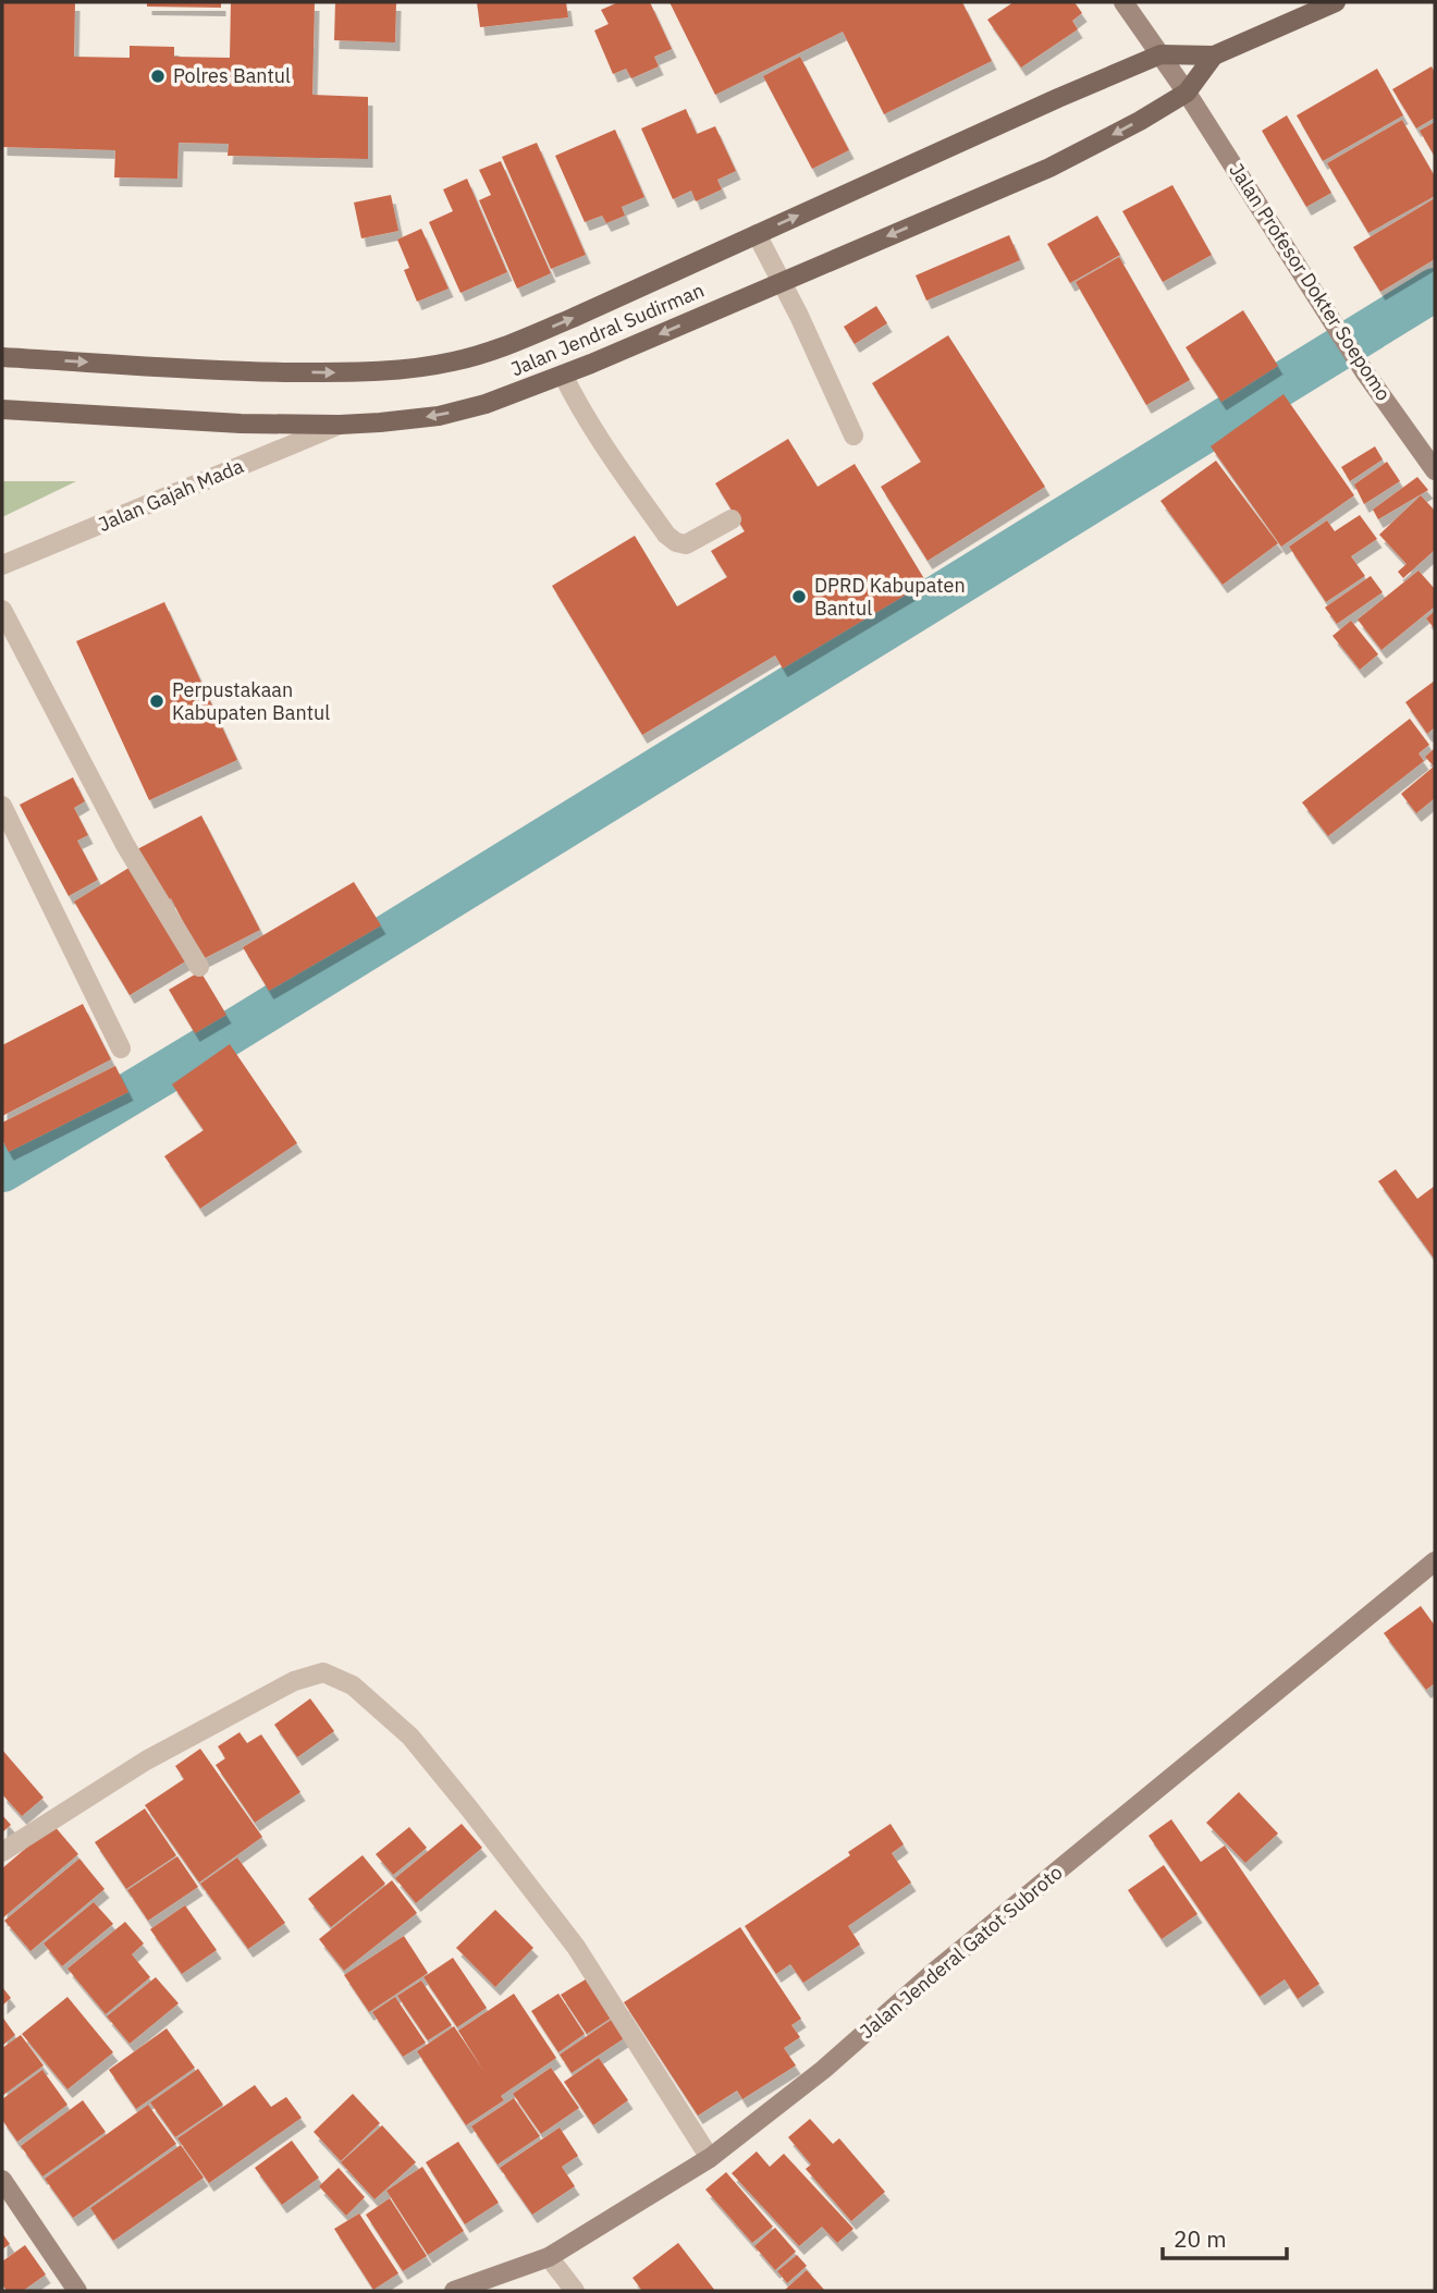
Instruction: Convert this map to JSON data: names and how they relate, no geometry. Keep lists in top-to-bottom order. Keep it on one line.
{"streets":{"main road":["Jalan Profesor Dokter Soepomo","Jalan Jendral Sudirman","Jalan Jenderal Gatot Subroto"],"street":["Jalan Gajah Mada"]},"crossings":[["Jalan Profesor Dokter Soepomo","Jalan Jendral Sudirman"],["Jalan Jendral Sudirman","Jalan Gajah Mada"]],"places":["Polres Bantul","DPRD Kabupaten Bantul","Perpustakaan Kabupaten Bantul"],"scale_bar":"20 m"}
